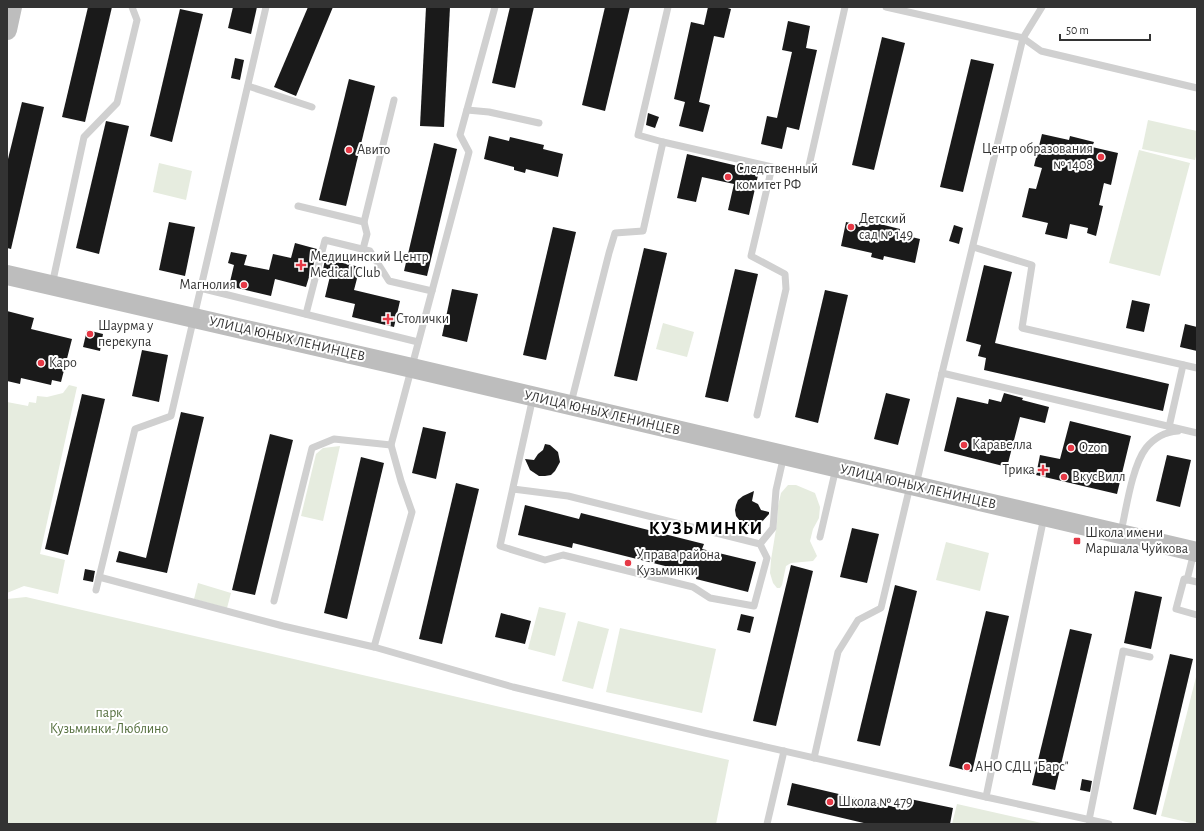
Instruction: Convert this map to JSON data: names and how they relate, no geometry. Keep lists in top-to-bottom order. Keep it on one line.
{"streets":{"main road":["УЛИЦА ЮНЫХ ЛЕНИНЦЕВ"]},"districts":["КУЗЬМИНКИ"],"parks":["парк Кузьминки-Люблино"],"places":{"other":["Авито","Центр образования № 1408","Следственный комитет РФ","Детский сад № 149","Магнолия","Шаурма у перекупа","Kapo","Каравелла","Ozon","ВкусВилл","Управа района Кузьминки","АНО СДЦ \"Барс\"","Школа № 479"],"health":["Медицинский Центр Medical Club","Столички","Трика"],"transit":["Школа имени Маршала Чуйкова"]},"scale_bar":"50 m"}
